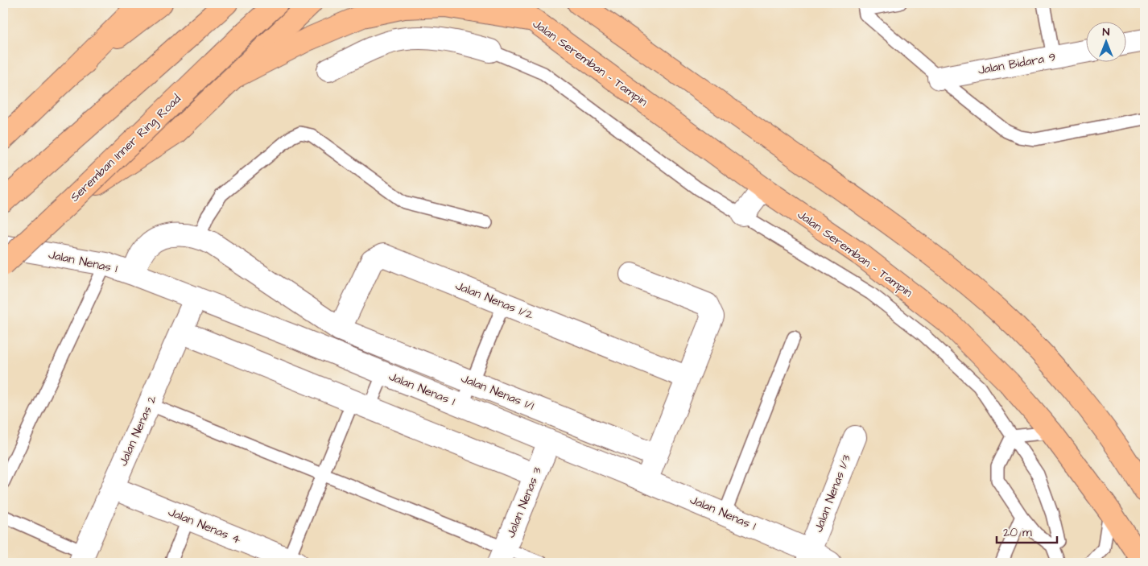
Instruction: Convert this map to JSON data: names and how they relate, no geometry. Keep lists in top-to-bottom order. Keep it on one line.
{"streets":{"main road":["Jalan Seremban - Tampin","Seremban Inner Ring Road"],"street":["Jalan Bidara 9","Jalan Nenas 1","Jalan Nenas 1/2","Jalan Nenas 1/1","Jalan Nenas 2","Jalan Nenas 1/3","Jalan Nenas 3","Jalan Nenas 4"]},"crossings":[["Jalan Nenas 1","Jalan Nenas 2"],["Jalan Nenas 1","Jalan Nenas 1/3"],["Jalan Nenas 1","Jalan Nenas 3"],["Jalan Nenas 1/2","Jalan Nenas 1/1"],["Jalan Nenas 2","Jalan Nenas 4"]],"scale_bar":"20 m","north":"top"}
